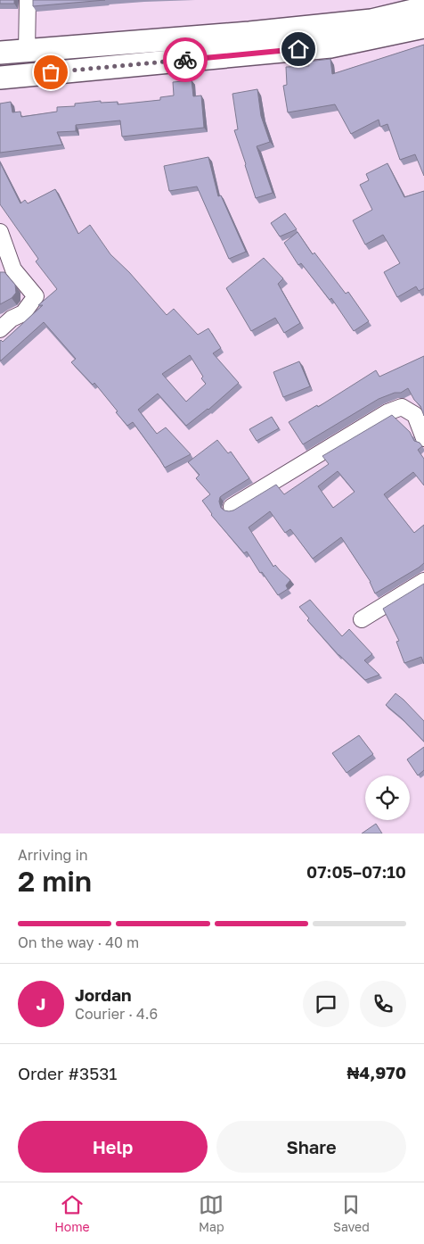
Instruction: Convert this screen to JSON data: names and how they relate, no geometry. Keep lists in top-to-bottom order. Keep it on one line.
{"page":{"heading":["2 min","Arriving in","07:05–07:10"],"panel":["Jordan","Courier · 4.6","Order #3531","₦4,970"],"bar":"On the way · 40 m","round":"J","buttons":["Help","Share"],"tabs":["Home","Map","Saved"]}}
